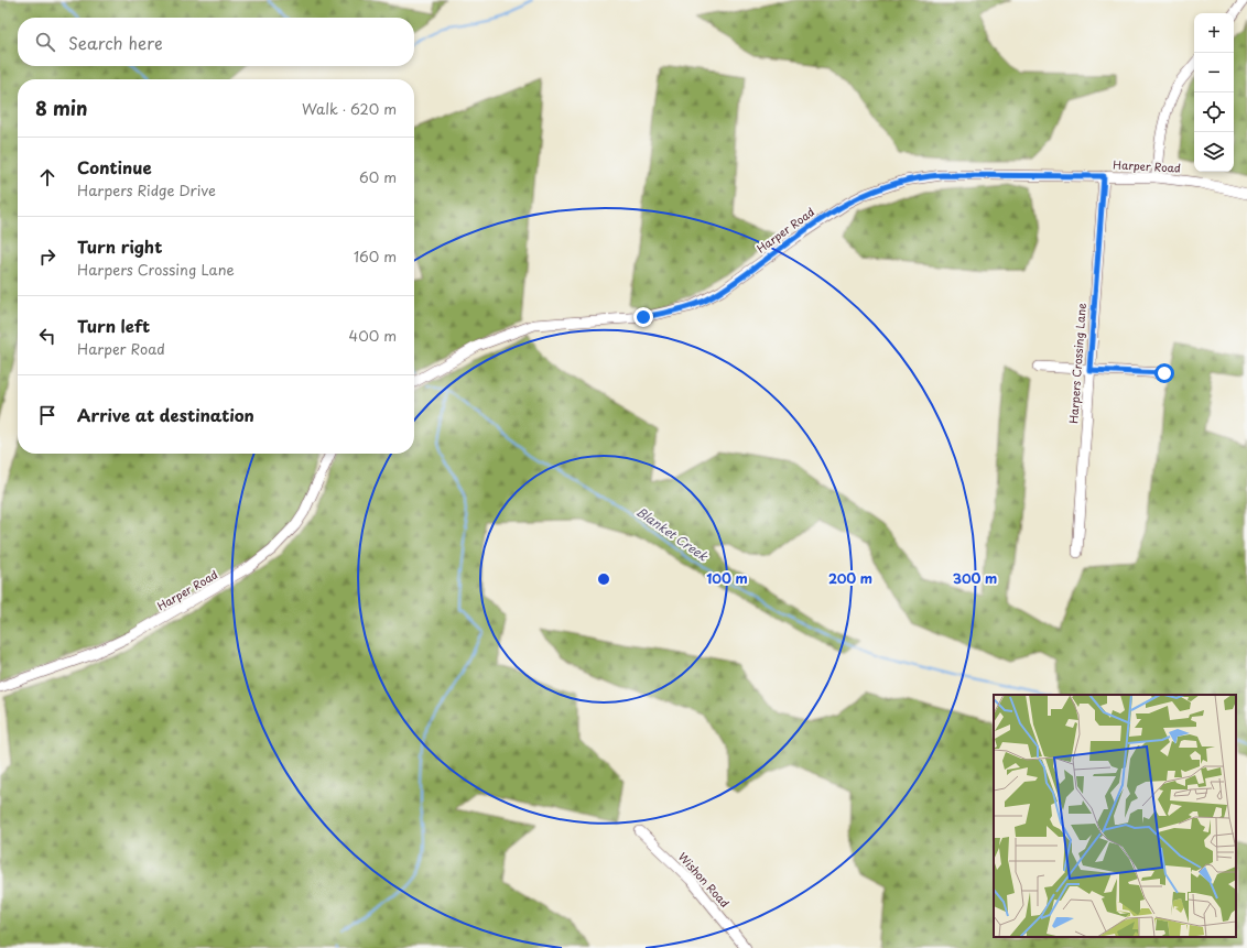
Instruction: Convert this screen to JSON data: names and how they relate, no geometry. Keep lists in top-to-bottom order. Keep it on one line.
{"streets":{"street":["Harper Road","Harpers Crossing Lane","Wishon Road"]},"crossings":[["Harper Road","Harpers Crossing Lane"]],"water":["Blanket Creek"],"page":{"map_buttons":["+","−"],"search":"Search here","heading":["8 min","Walk · 620 m"],"list":[["Continue","Harpers Ridge Drive","60 m"],["Turn right","Harpers Crossing Lane","160 m"],["Turn left","Harper Road","400 m"],"Arrive at destination"]},"rings":["100 m","200 m","300 m"]}
